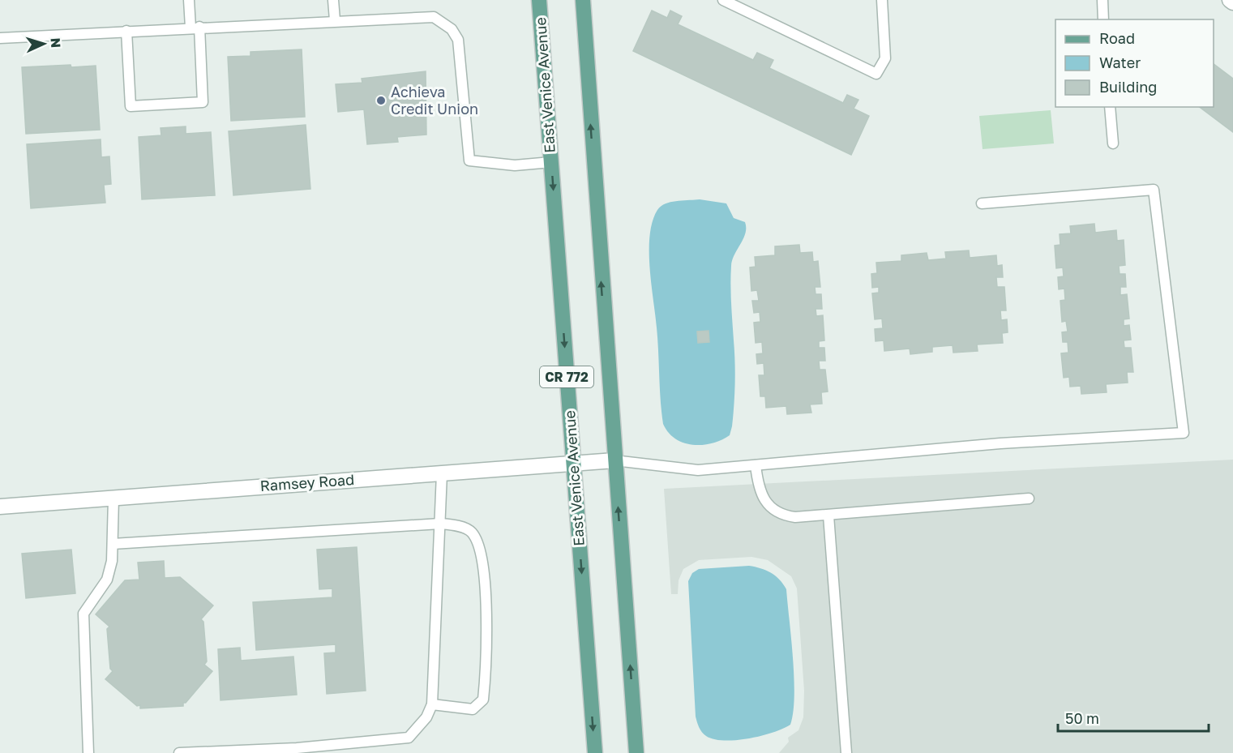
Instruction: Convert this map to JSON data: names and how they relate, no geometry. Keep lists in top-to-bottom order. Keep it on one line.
{"streets":{"main road":["East Venice Avenue","CR 772"],"street":["Ramsey Road"]},"crossings":[["East Venice Avenue","Ramsey Road"],["CR 772","Ramsey Road"]],"places":["Achieva Credit Union"],"legend":["Road","Water","Building"],"scale_bar":"50 m","north":"right"}
